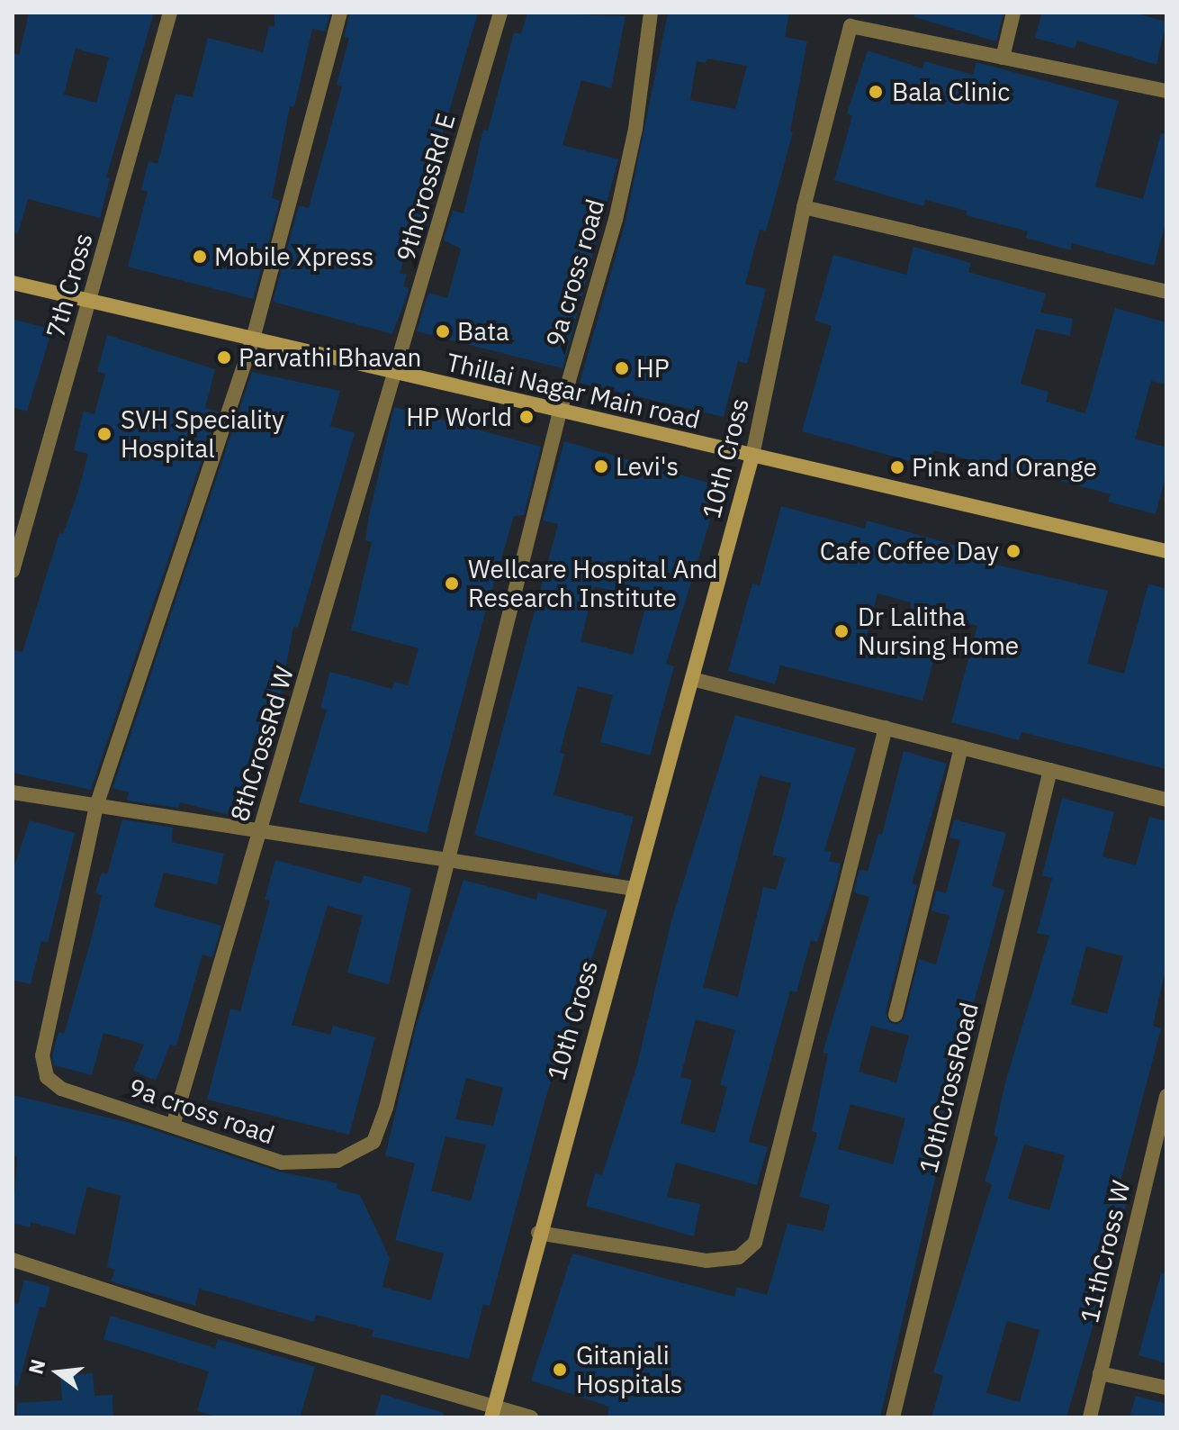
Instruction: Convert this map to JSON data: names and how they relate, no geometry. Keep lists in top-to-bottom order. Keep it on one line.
{"streets":{"street":["9thCrossRd E","9a cross road","7th Cross","Thillai Nagar Main road","10th Cross","8thCrossRd W","10thCrossRoad","11thCross W"]},"crossings":[["9thCrossRd E","Thillai Nagar Main road"],["9thCrossRd E","8thCrossRd W"],["9a cross road","Thillai Nagar Main road"],["9a cross road","8thCrossRd W"],["7th Cross","Thillai Nagar Main road"],["Thillai Nagar Main road","10th Cross"],["Thillai Nagar Main road","8thCrossRd W"]],"places":["Bala Clinic","Mobile Xpress","Bata","Parvathi Bhavan","HP","HP World","SVH Speciality Hospital","Levi's","Pink and Orange","Cafe Coffee Day","Wellcare Hospital And Research Institute","Dr Lalitha Nursing Home","Gitanjali Hospitals"],"north":"left"}
